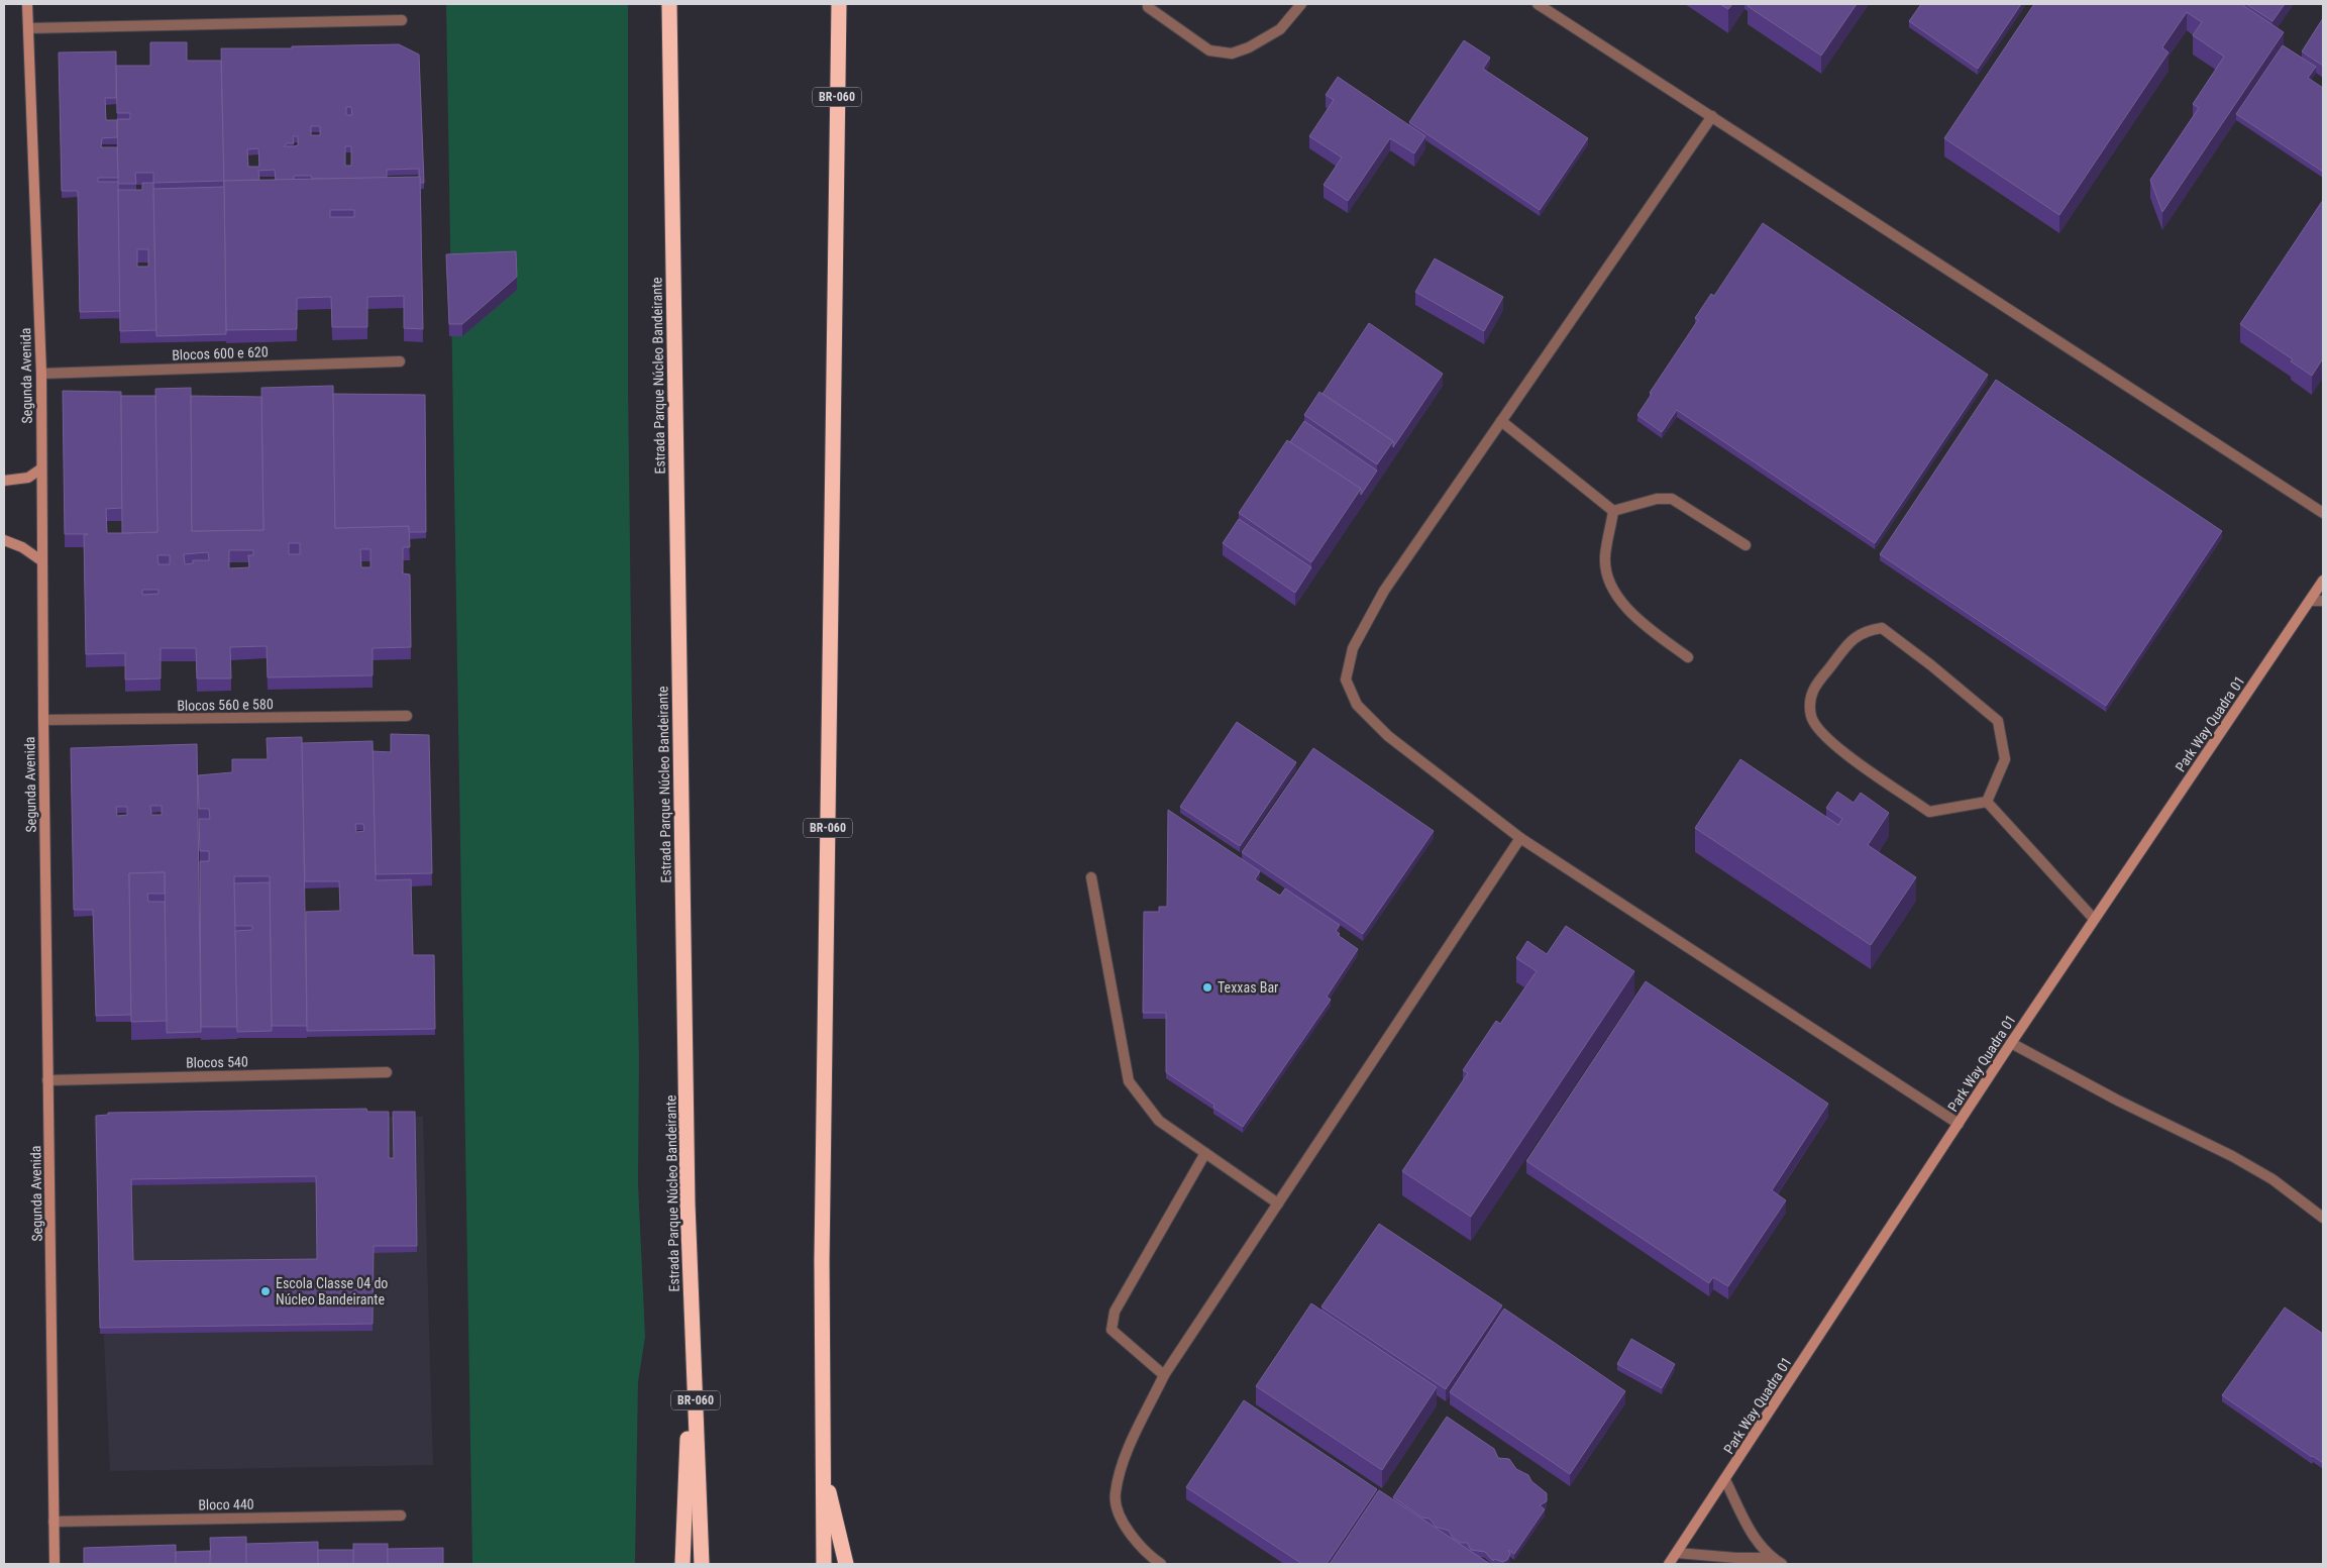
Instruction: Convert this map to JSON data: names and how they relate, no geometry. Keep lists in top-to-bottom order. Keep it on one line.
{"streets":{"highway":["BR-060","Estrada Parque Núcleo Bandeirante"],"street":["Blocos 600 e 620","Segunda Avenida","Blocos 560 e 580","Park Way Quadra 01","Blocos 540","Bloco 440"]},"crossings":[["Blocos 600 e 620","Segunda Avenida"],["Segunda Avenida","Blocos 560 e 580"],["Segunda Avenida","Blocos 540"],["Segunda Avenida","Bloco 440"]],"places":["Texxas Bar","Escola Classe 04 do Núcleo Bandeirante"]}
